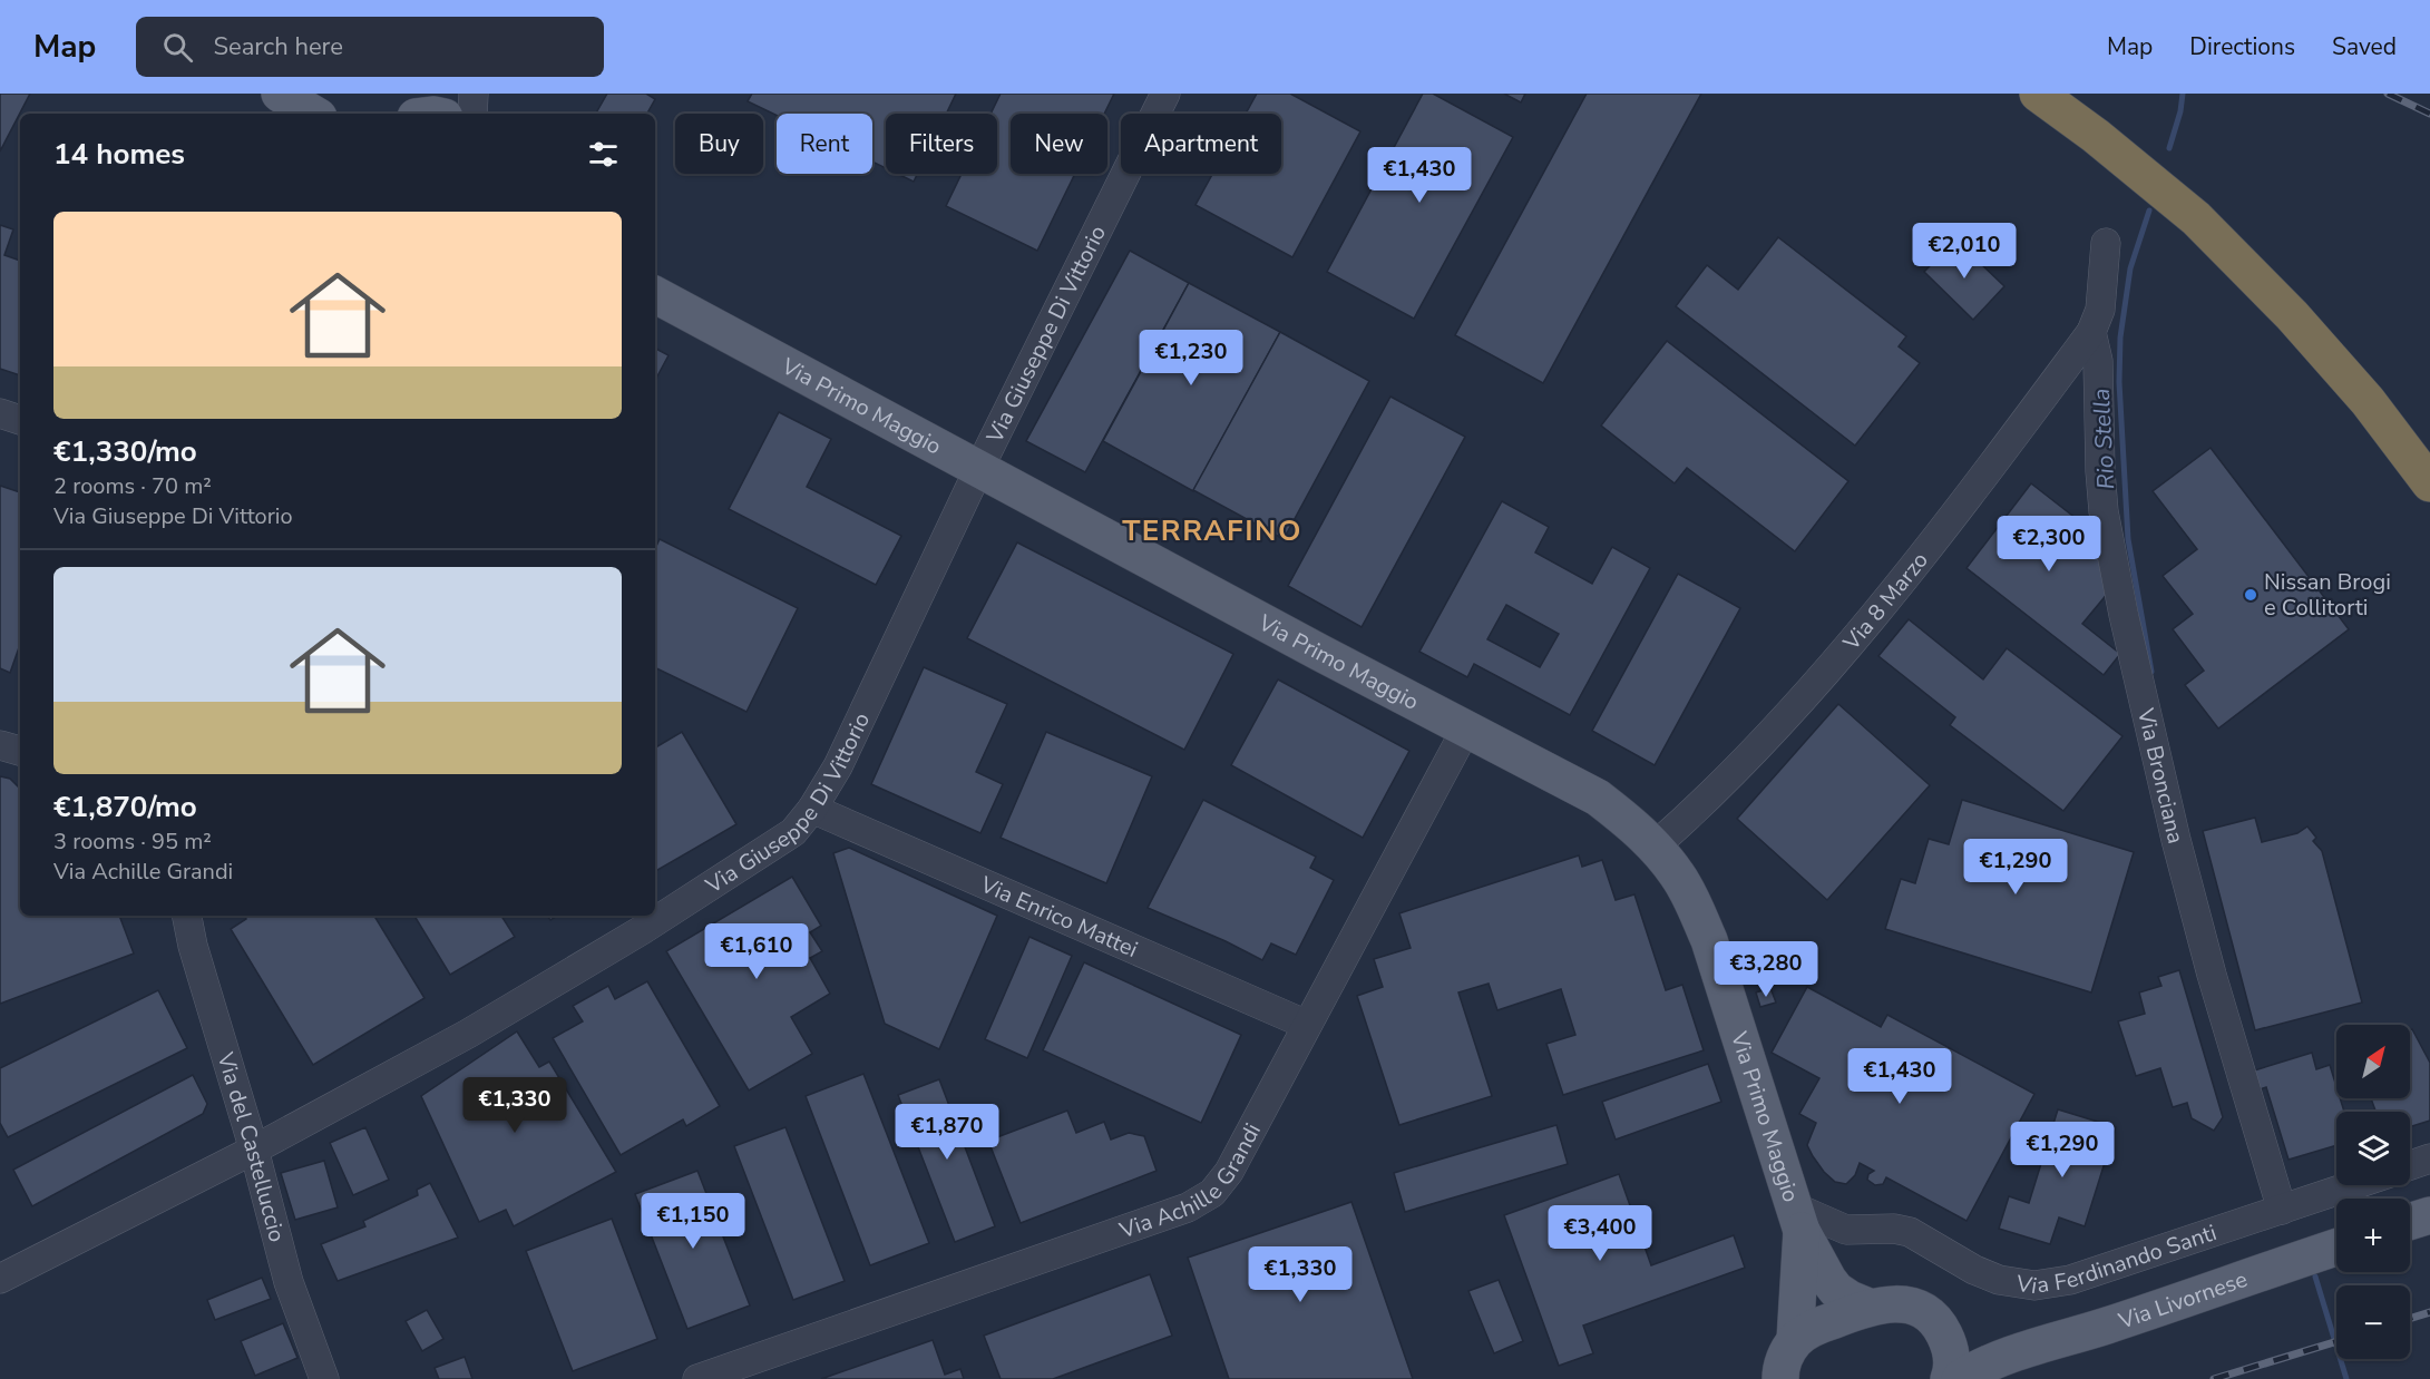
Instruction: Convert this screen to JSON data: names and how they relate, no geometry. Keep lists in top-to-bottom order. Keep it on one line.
{"streets":{"main road":["Via Primo Maggio","Via Livornese"],"street":["Via Giuseppe Di Vittorio","Via 8 Marzo","Via Bronciana","Via Enrico Mattei","Via del Castelluccio","Via Achille Grandi","Via Ferdinando Santi"]},"crossings":[["Via Giuseppe Di Vittorio","Via Primo Maggio"],["Via Giuseppe Di Vittorio","Via Enrico Mattei"],["Via Giuseppe Di Vittorio","Via del Castelluccio"],["Via Primo Maggio","Via 8 Marzo"],["Via Primo Maggio","Via Achille Grandi"],["Via Primo Maggio","Via Livornese"],["Via 8 Marzo","Via Bronciana"],["Via Bronciana","Via Ferdinando Santi"],["Via Enrico Mattei","Via Achille Grandi"]],"districts":["TERRAFINO"],"water":["Rio Stella"],"places":["Nissan Brogi e Collitorti"],"north":"top right","page":{"header":"Map","search":"Search here","nav":["Map","Directions","Saved"],"chip":["Buy","Rent","Filters","New","Apartment"],"heading":"14 homes","price":["€1,430","€2,010","€1,230","€2,300","€1,290","€1,610","€3,280","€1,430","€1,330","€1,870","€1,290","€1,150","€3,400","€1,330"],"list":[{"name":"€1,330/mo","note":"2 rooms · 70 m² · Via Giuseppe Di Vittorio"},{"name":"€1,870/mo","note":"3 rooms · 95 m² · Via Achille Grandi"}],"map_buttons":["+","−"]}}
